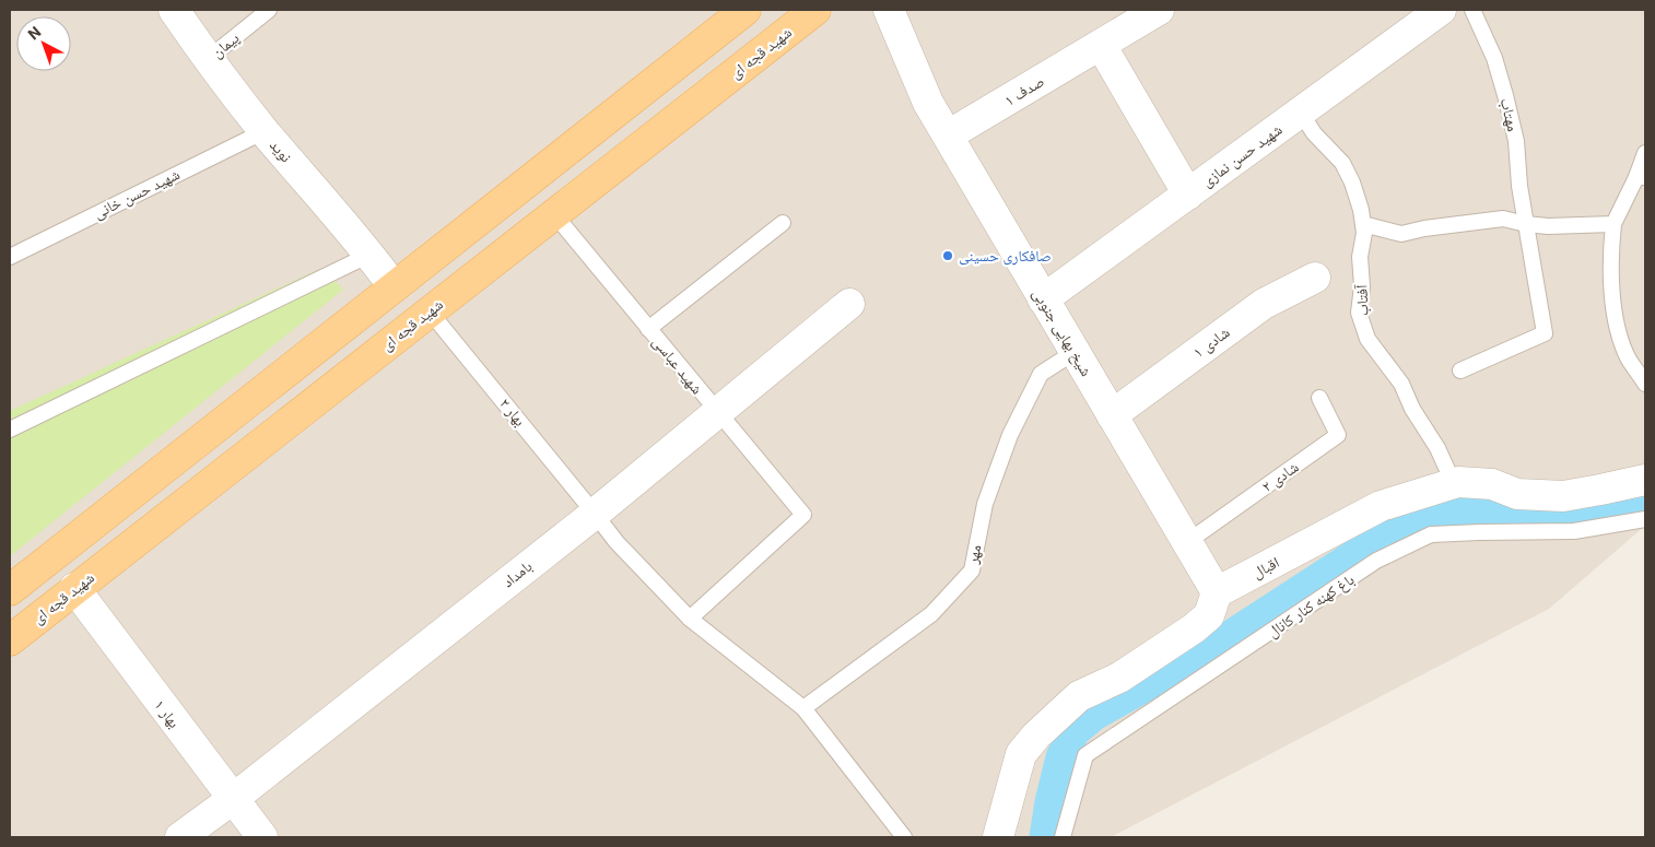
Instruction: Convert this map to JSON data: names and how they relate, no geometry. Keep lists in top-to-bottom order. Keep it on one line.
{"streets":{"main road":["شهید قجه ای"],"street":["صدف ۱","نوید","شهید حسن نمازی","شیخ بهایی جنوبی","شادی ۱","اقبال","بامداد","بهار ۱"],"lane":["پیمان","مهتاب","شهید حسن خانی","آفتاب","شهید عباسی","بهار ۲","شادی ۲","مهر","باغ کهنه کنار کانال"]},"crossings":[["پیمان","نوید"],["شهید قجه ای","شهید عباسی"],["شهید قجه ای","بهار ۲"],["شهید قجه ای","بهار ۱"],["صدف ۱","شیخ بهایی جنوبی"],["نوید","شهید حسن خانی"],["شهید حسن نمازی","آفتاب"],["شهید حسن نمازی","شیخ بهایی جنوبی"],["آفتاب","اقبال"],["شیخ بهایی جنوبی","شادی ۱"],["شیخ بهایی جنوبی","شادی ۲"],["شیخ بهایی جنوبی","مهر"],["شیخ بهایی جنوبی","اقبال"],["شهید عباسی","بامداد"],["بهار ۲","بامداد"],["بامداد","بهار ۱"]],"places":["صافکاری حسینی"],"north":"top left"}
